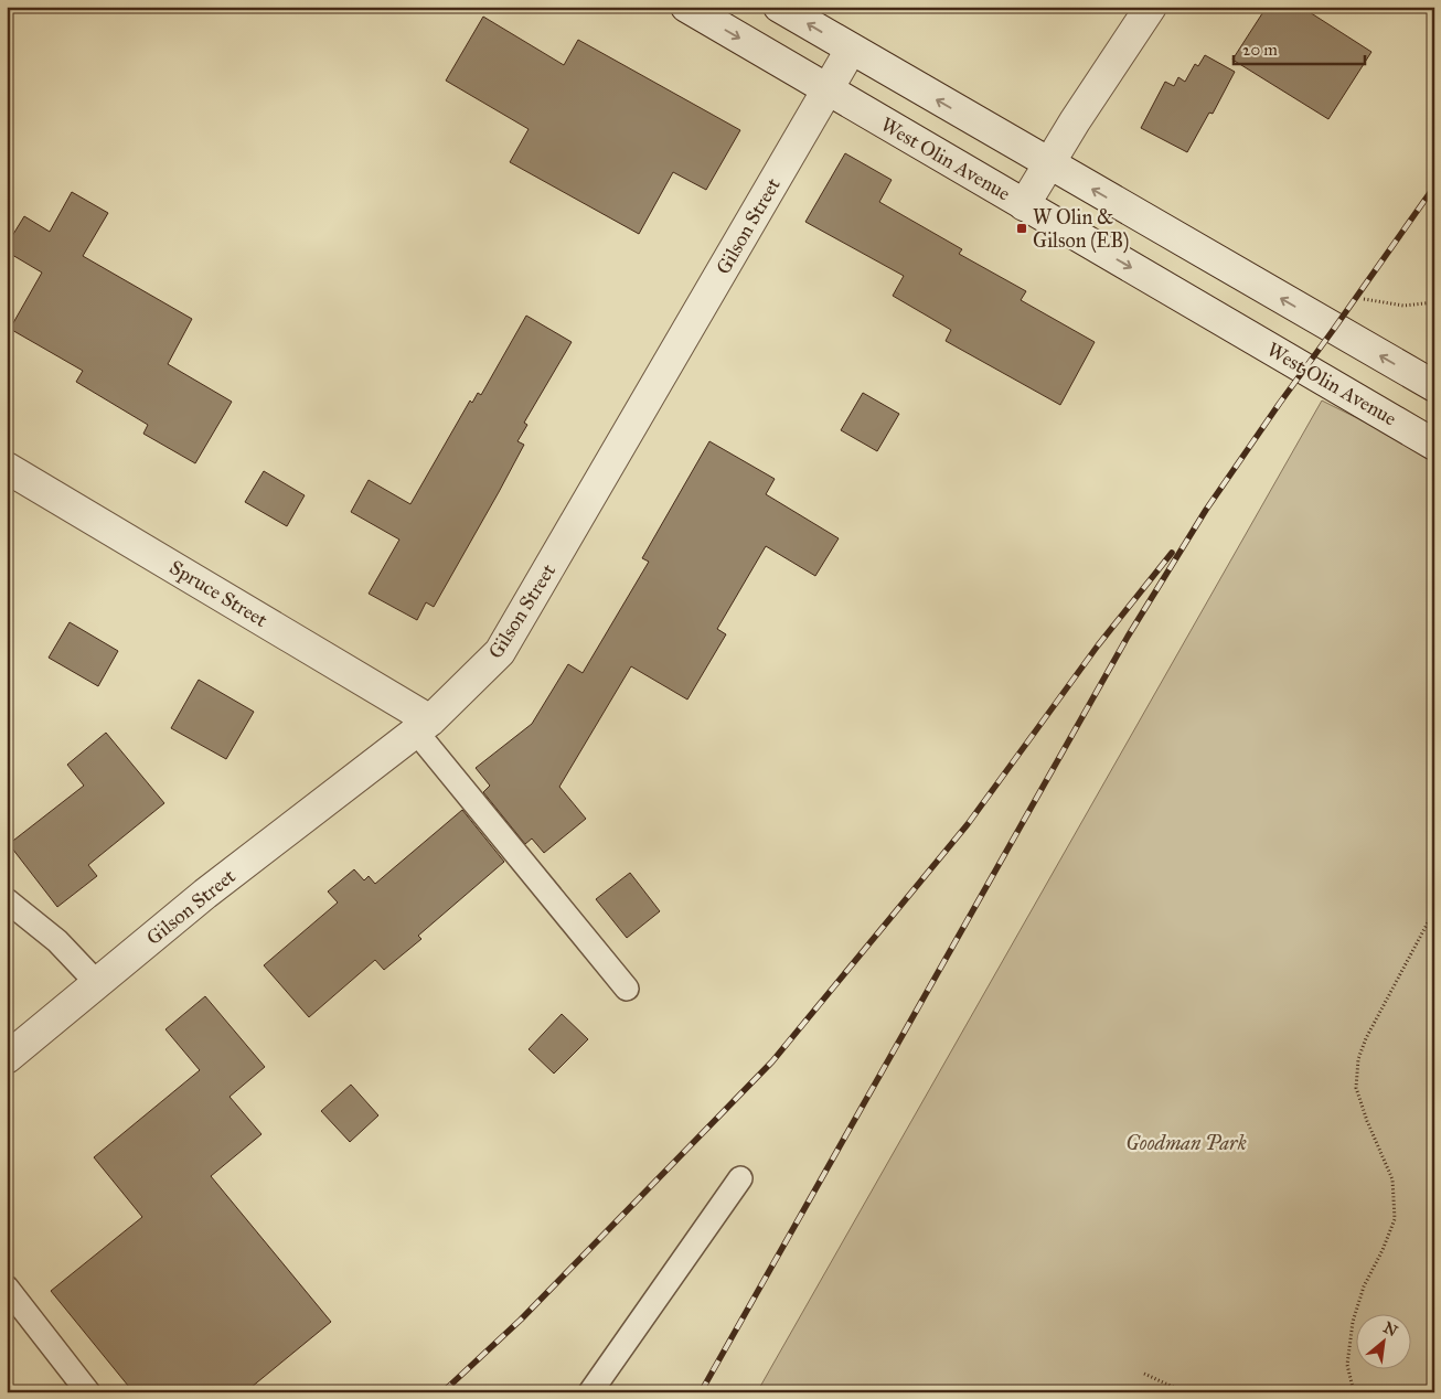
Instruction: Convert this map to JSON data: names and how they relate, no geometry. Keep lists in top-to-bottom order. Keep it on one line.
{"streets":{"street":["West Olin Avenue","Gilson Street","Spruce Street"]},"crossings":[["West Olin Avenue","Gilson Street"],["Gilson Street","Spruce Street"]],"parks":["Goodman Park"],"places":{"transit":["W Olin & Gilson (EB)"]},"scale_bar":"20 m","north":"top right"}
